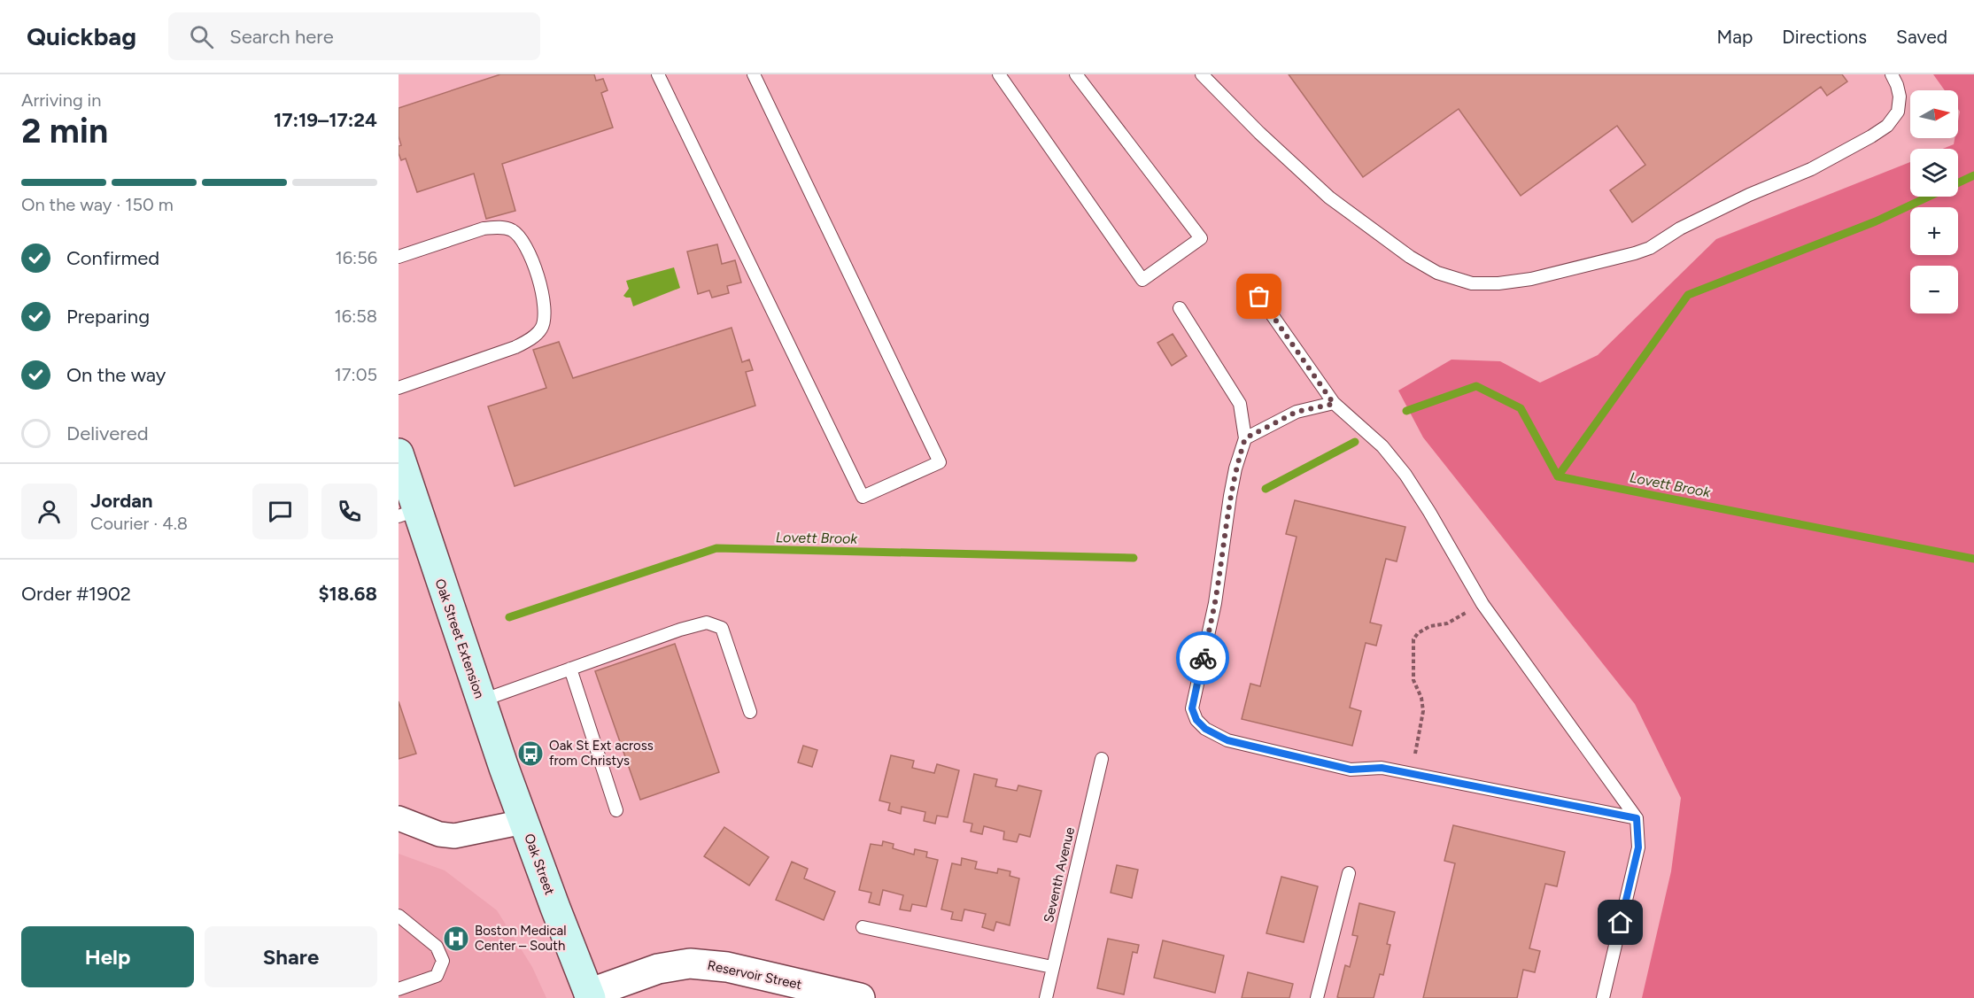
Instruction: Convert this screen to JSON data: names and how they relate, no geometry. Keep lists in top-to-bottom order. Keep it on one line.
{"streets":{"main road":["Oak Street Extension","Oak Street"],"street":["Reservoir Street"],"lane":["Seventh Avenue"]},"crossings":[["Oak Street Extension","Oak Street"],["Oak Street","Reservoir Street"]],"water":["Lovett Brook"],"places":{"bus stop":["Oak St Ext across from Christys"],"hospital":["Boston Medical Center – South"]},"north":"right","page":{"header":"Quickbag","search":"Search here","nav":["Map","Directions","Saved"],"heading":["2 min","Arriving in","17:19–17:24"],"panel":["Jordan","Courier · 4.8","Order #1902","$18.68"],"map_buttons":["+","−"],"bar":"On the way · 150 m","list":[["Confirmed","16:56"],["Preparing","16:58"],["On the way","17:05"],"Delivered"],"buttons":["Help","Share"]}}
